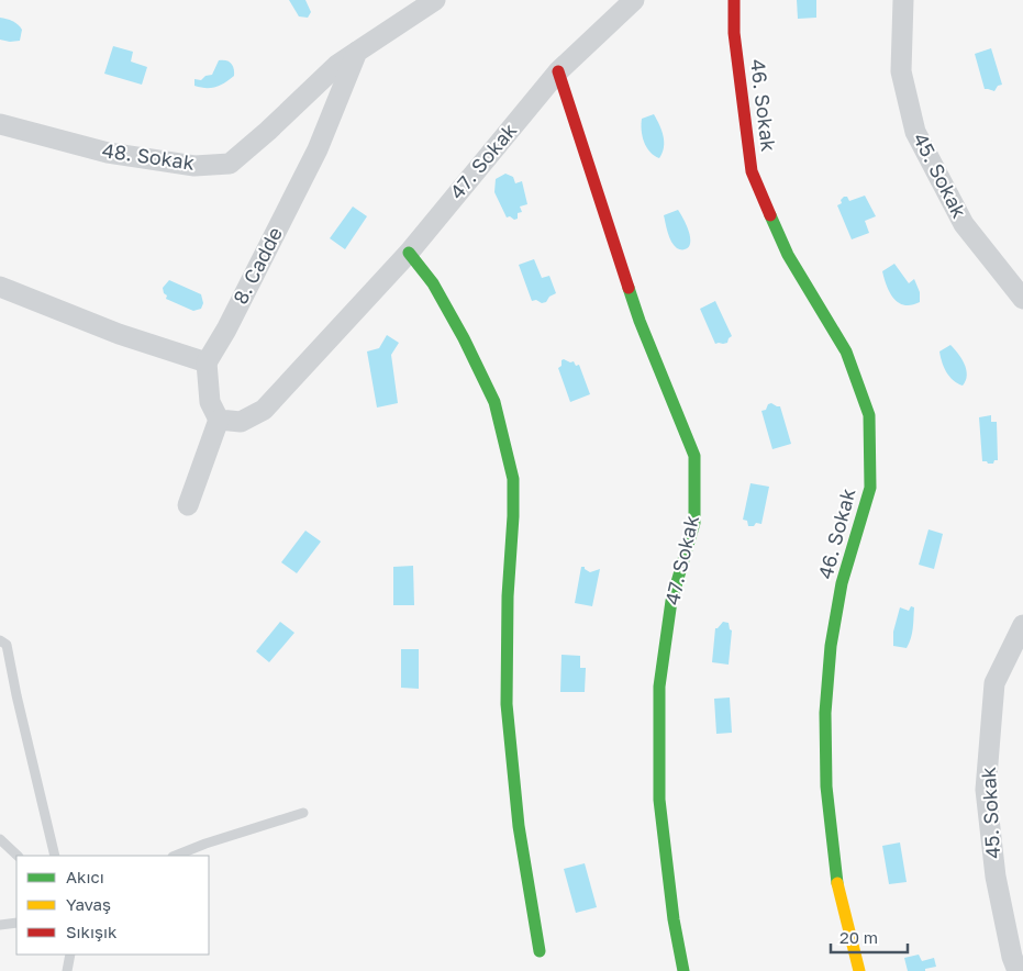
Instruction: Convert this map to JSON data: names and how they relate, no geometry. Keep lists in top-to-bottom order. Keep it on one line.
{"streets":{"street":["46. Sokak","48. Sokak","47. Sokak","45. Sokak","8. Cadde"]},"crossings":[["48. Sokak","8. Cadde"]],"legend":["Akıcı","Yavaş","Sıkışık"],"scale_bar":"20 m"}
